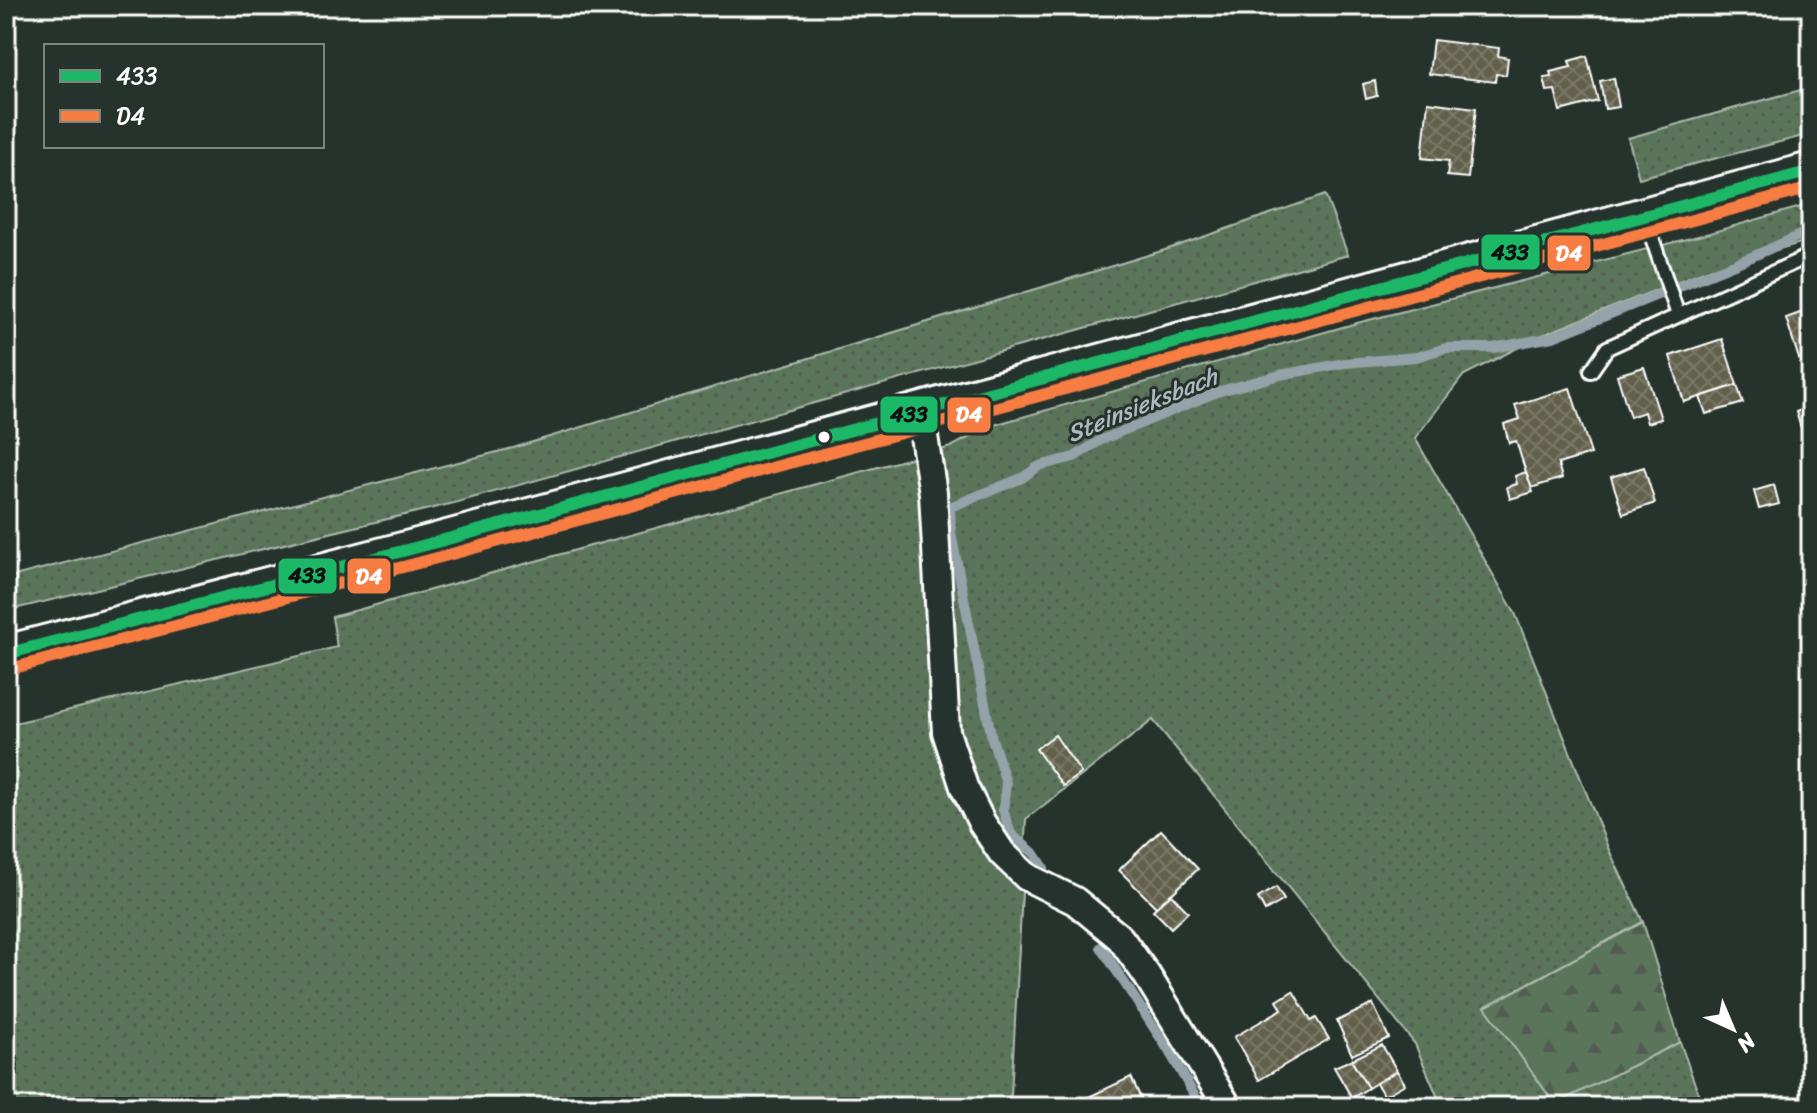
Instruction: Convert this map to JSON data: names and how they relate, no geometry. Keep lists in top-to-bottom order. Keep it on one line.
{"water":["Steinsieksbach"],"lines":["transit line 433","transit line D4"],"legend":["433","D4"],"north":"bottom right"}
